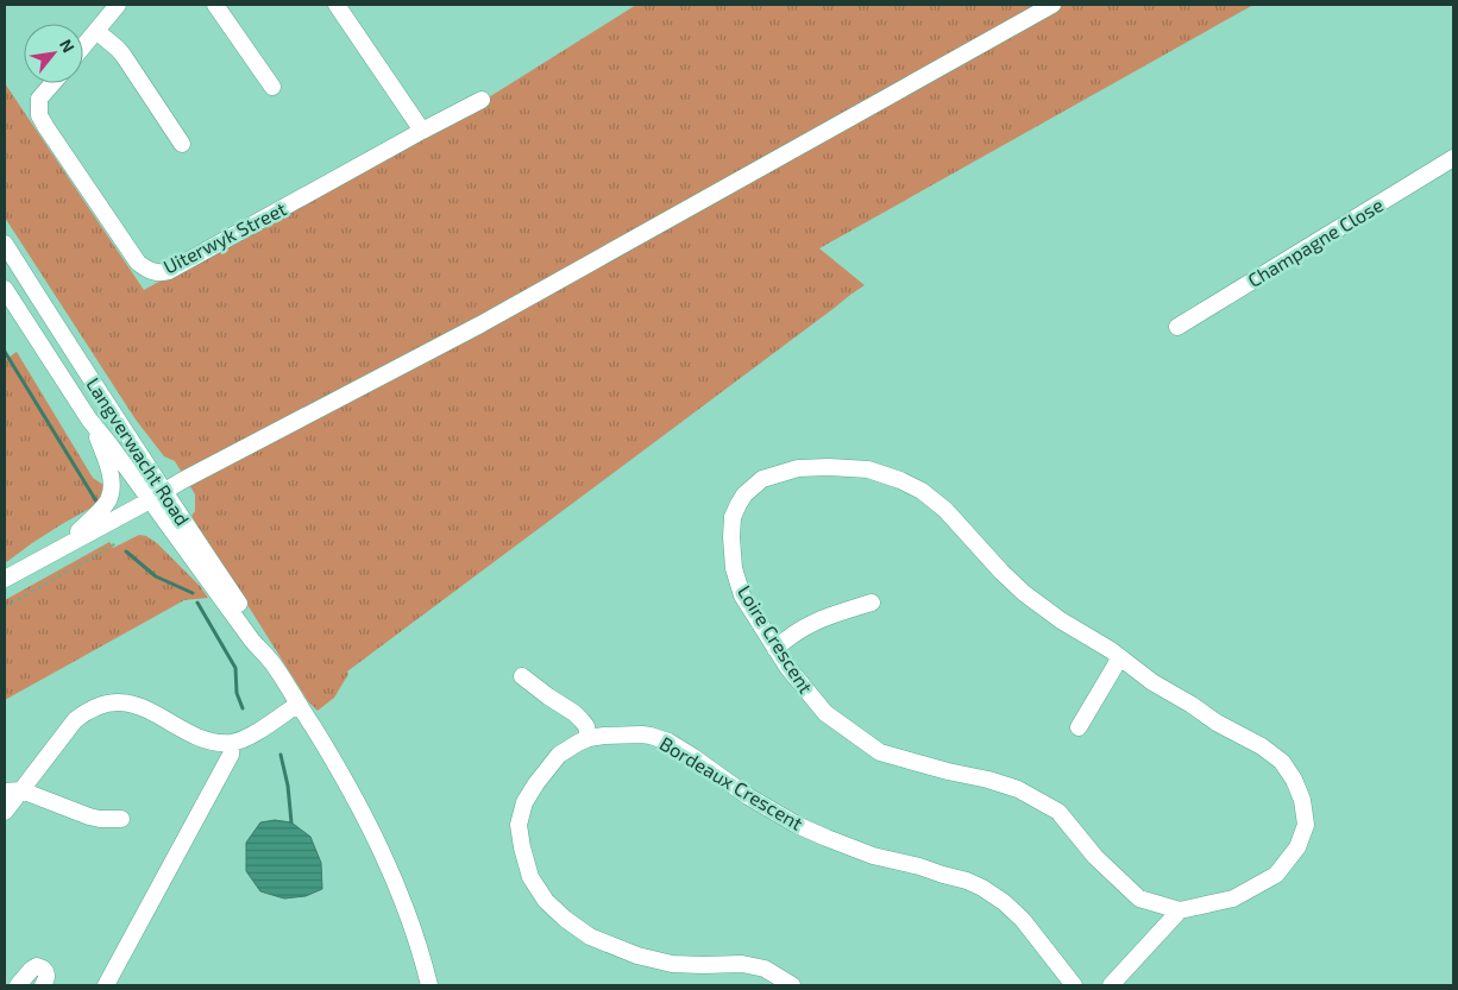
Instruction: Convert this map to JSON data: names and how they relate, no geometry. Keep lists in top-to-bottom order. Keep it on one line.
{"streets":{"street":["Uiterwyk Street","Champagne Close","Langverwacht Road","Loire Crescent","Bordeaux Crescent"]},"north":"top right"}
